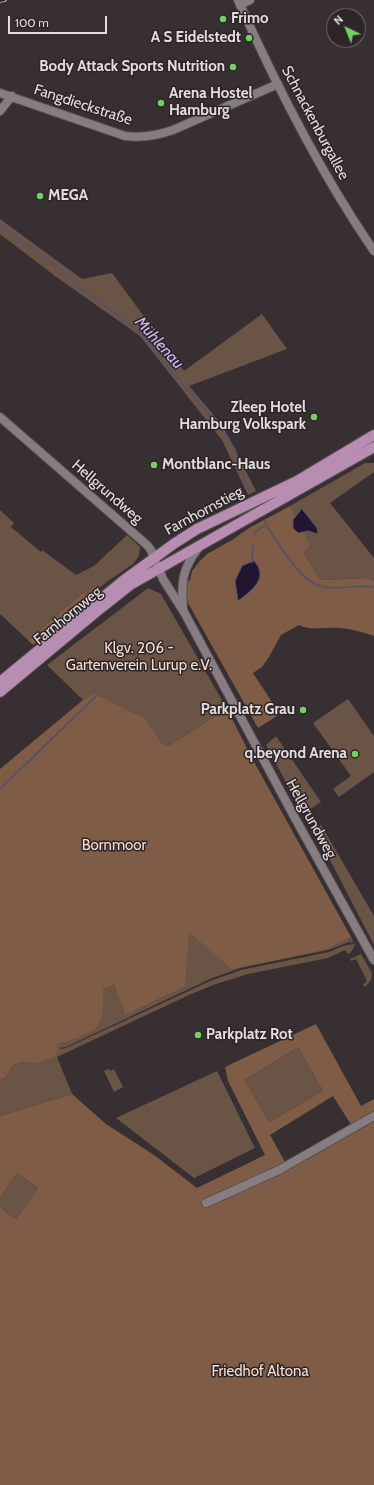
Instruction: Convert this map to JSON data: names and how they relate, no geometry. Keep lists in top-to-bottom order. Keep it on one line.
{"streets":{"main road":["Farnhornstieg","Farnhornweg"],"street":["Fangdieckstraße","Schnackenburgallee","Hellgrundweg"]},"crossings":[["Fangdieckstraße","Schnackenburgallee"],["Hellgrundweg","Farnhornstieg"],["Hellgrundweg","Farnhornweg"],["Farnhornstieg","Farnhornweg"]],"water":["Mühlenau"],"parks":["Klgv. 206 - Gartenverein Lurup e.V.","Bornmoor","Friedhof Altona"],"places":["Frimo","A S Eidelstedt","Body Attack Sports Nutrition","Arena Hostel Hamburg","MEGA","Zleep Hotel Hamburg Volkspark","Montblanc-Haus","Parkplatz Grau","q.beyond Arena","Parkplatz Rot"],"scale_bar":"100 m","north":"top left"}
